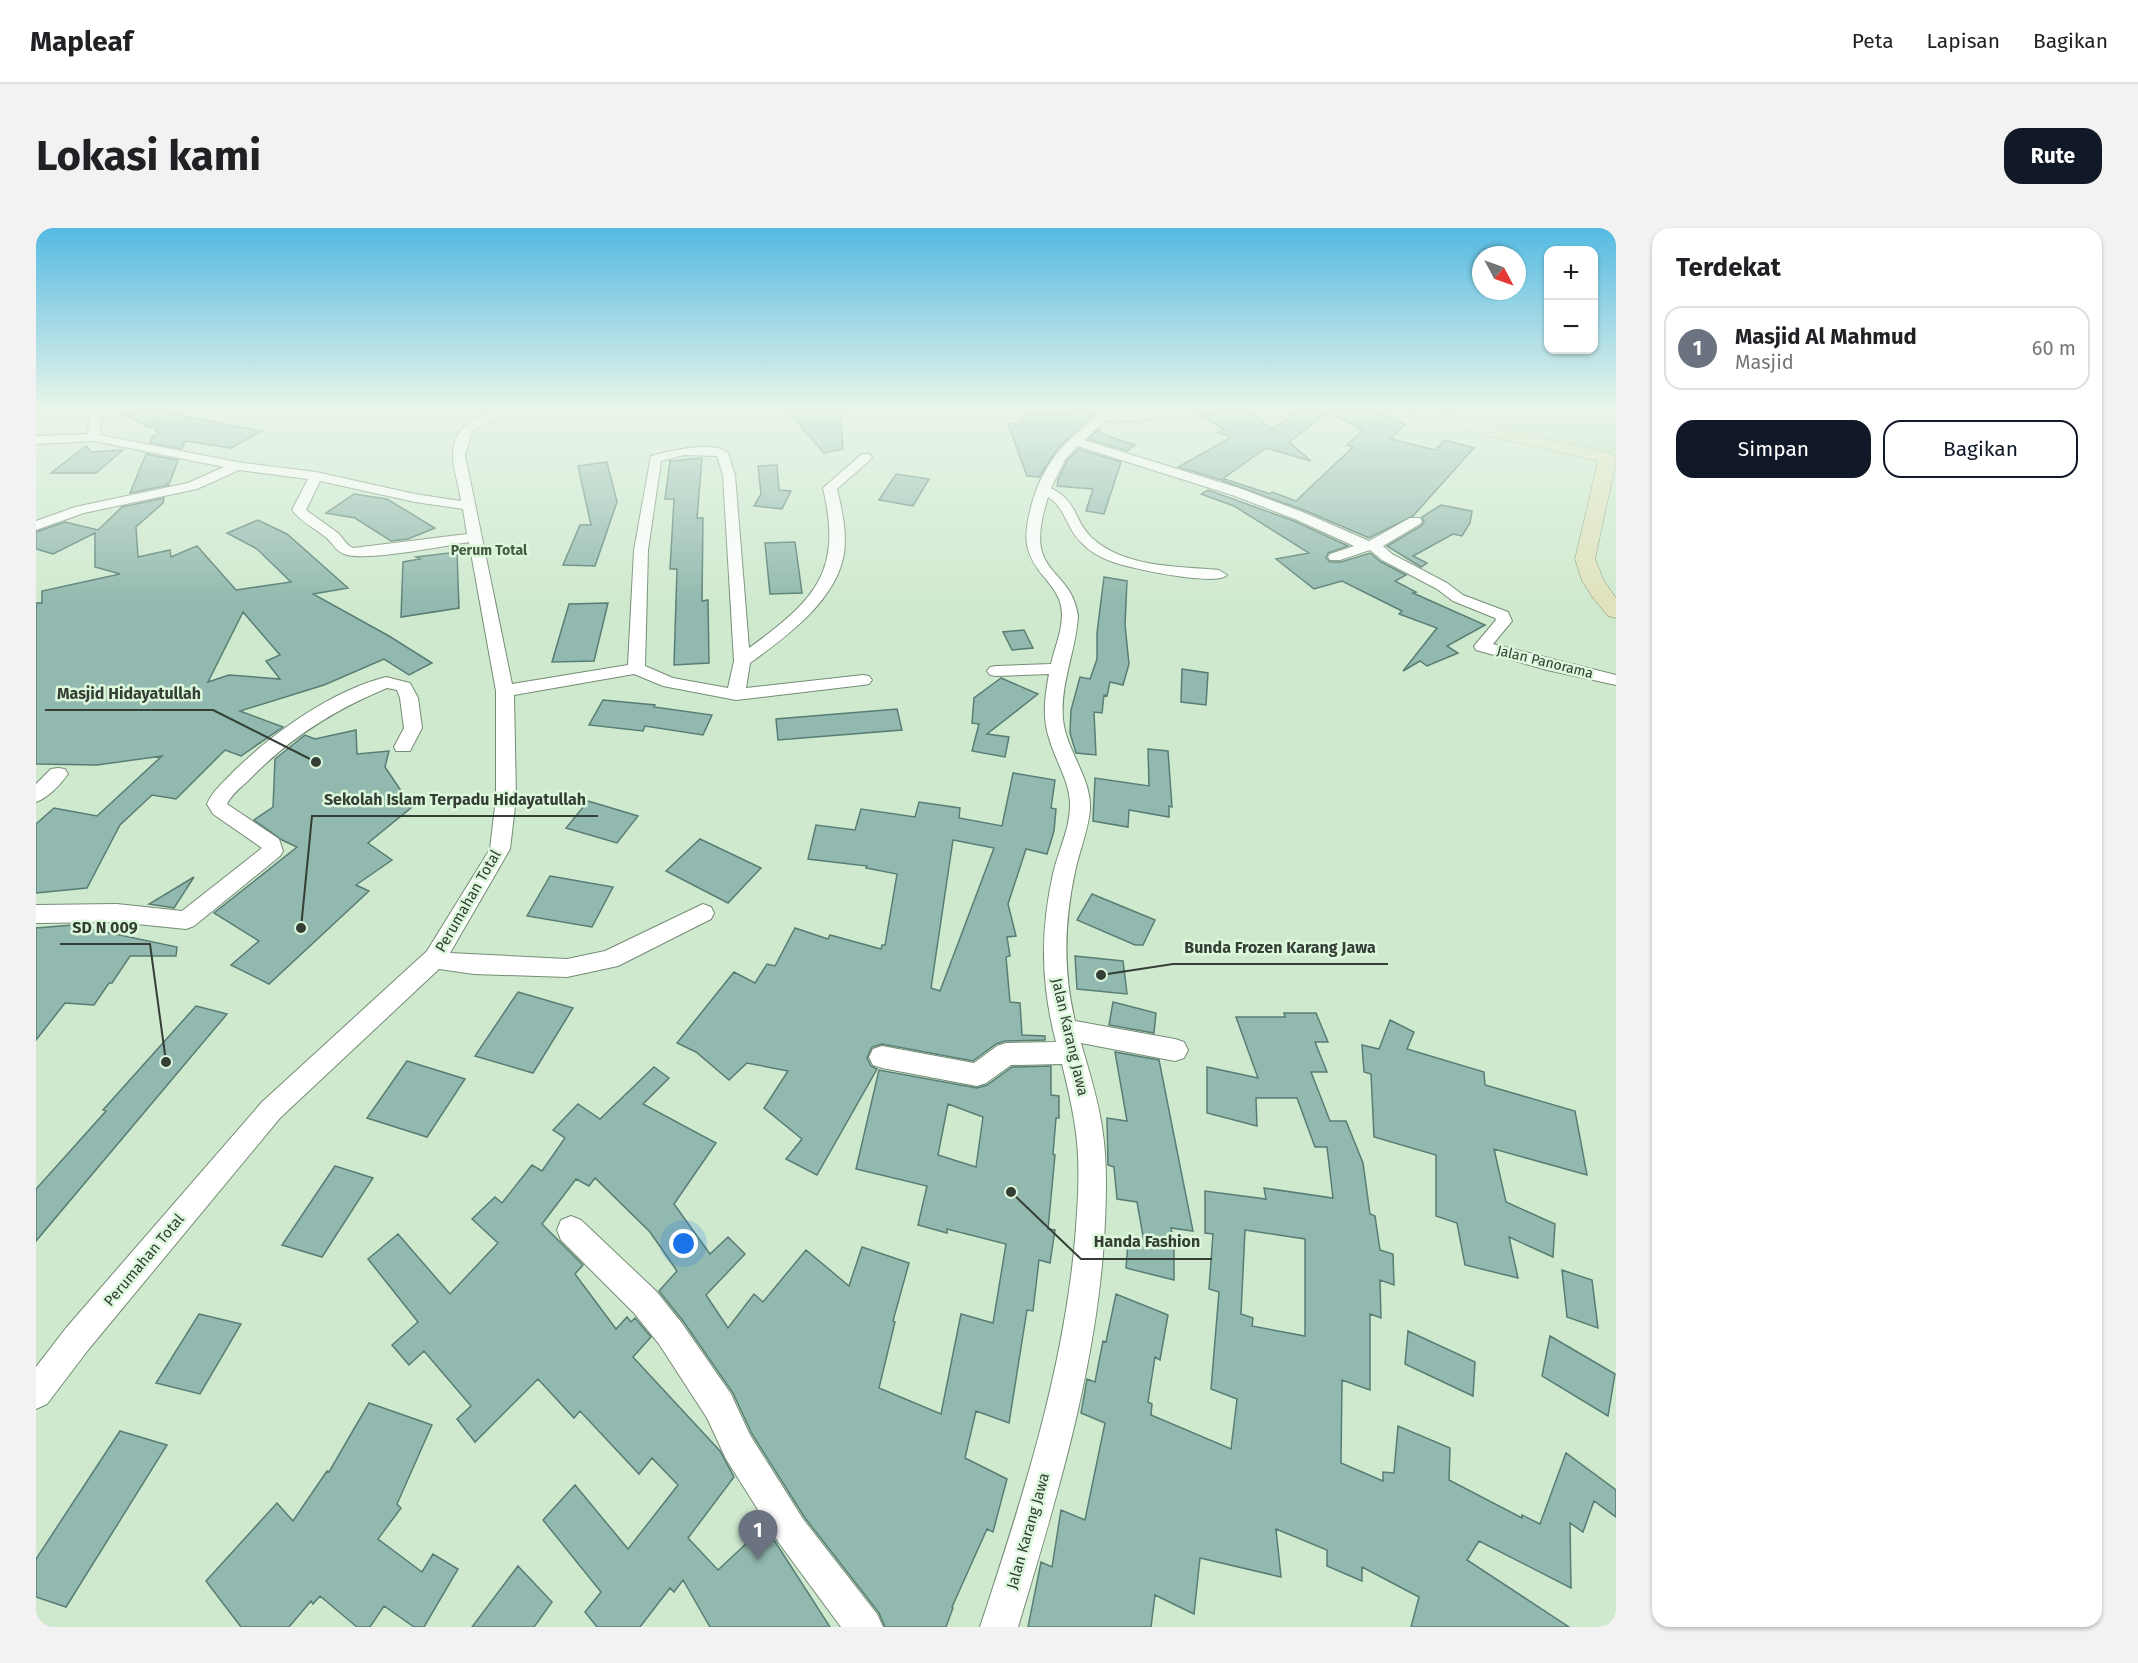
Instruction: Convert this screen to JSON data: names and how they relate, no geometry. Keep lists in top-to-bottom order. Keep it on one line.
{"streets":{"street":["Jalan Panorama","Perumahan Total","Jalan Karang Jawa"]},"districts":["Perum Total"],"places":["Masjid Hidayatullah","Sekolah Islam Terpadu Hidayatullah","Bunda Frozen Karang Jawa","SD N 009","Handa Fashion"],"north":"bottom right","page":{"header":"Mapleaf","nav":["Peta","Lapisan","Bagikan"],"buttons":["Rute",["Simpan","Bagikan"]],"title":"Lokasi kami","heading":"Terdekat","map_buttons":["+","−"],"list":[{"mark":"1","name":"Masjid Al Mahmud","note":"Masjid","value":"60 m"}],"pins":"1"}}
